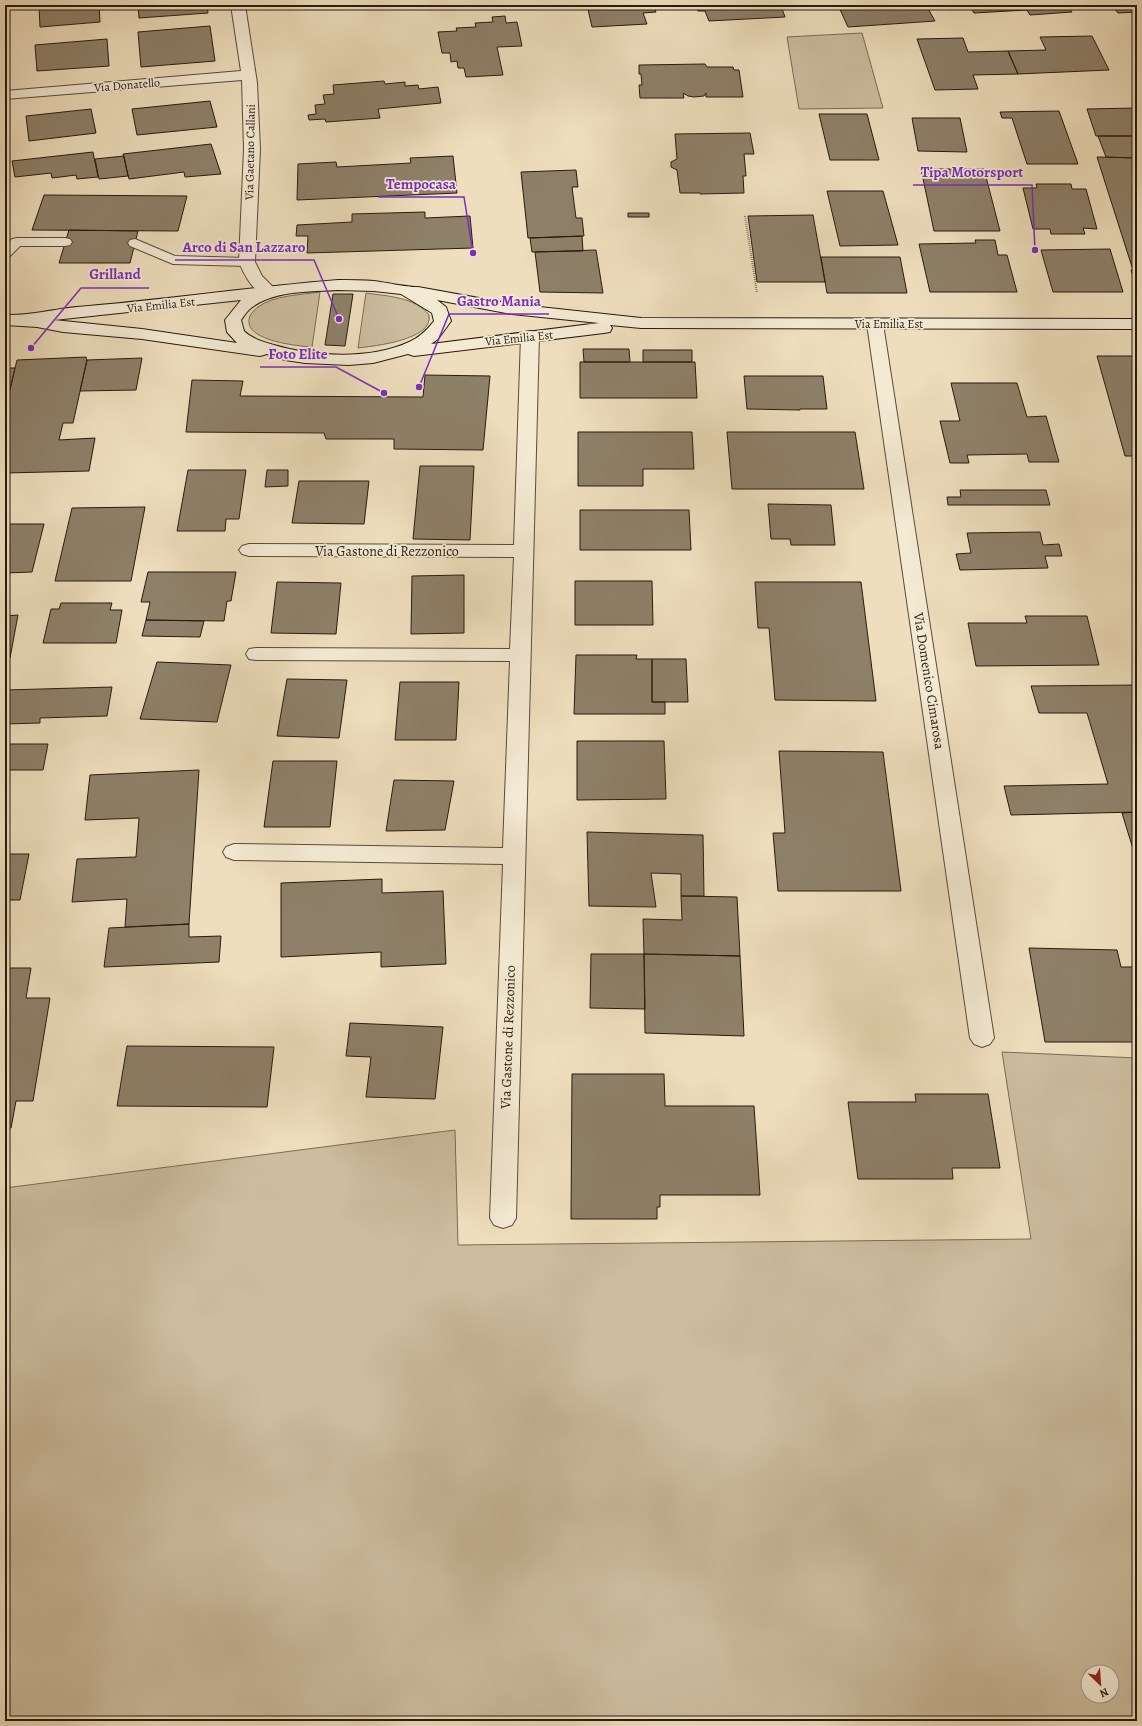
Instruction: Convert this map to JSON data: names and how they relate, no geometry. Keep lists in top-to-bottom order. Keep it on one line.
{"streets":{"street":["Via Donatello","Via Gaetano Callani","Via Emilia Est","Via Gastone di Rezzonico","Via Domenico Cimarosa"]},"crossings":[["Via Donatello","Via Gaetano Callani"],["Via Emilia Est","Via Gastone di Rezzonico"],["Via Emilia Est","Via Domenico Cimarosa"]],"places":["Tipa Motorsport","Tempocasa","Arco di San Lazzaro","Grilland","Gastro Mania","Foto Elite"],"north":"bottom right"}
